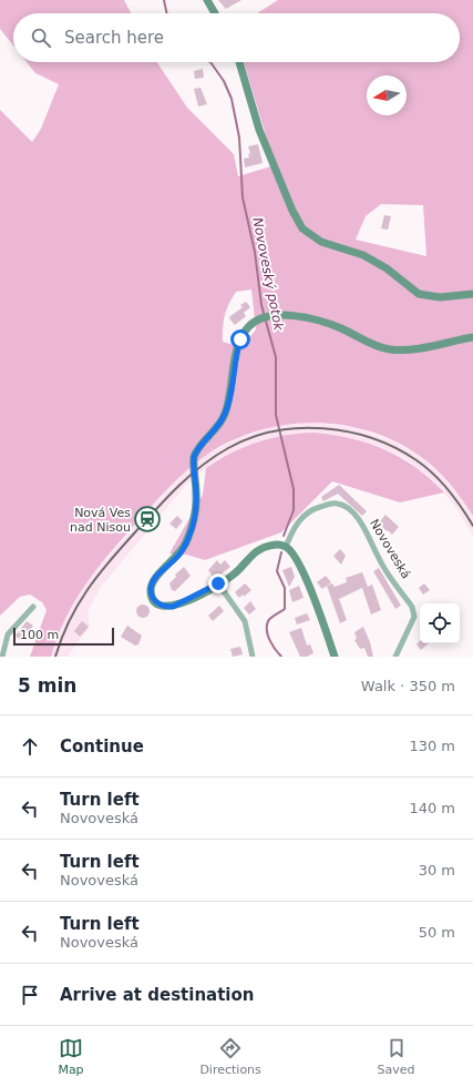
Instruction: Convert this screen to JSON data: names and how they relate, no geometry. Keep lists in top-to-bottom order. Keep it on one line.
{"streets":{"street":["Novoveská"]},"water":["Novoveský potok"],"places":{"station":["Nová Ves nad Nisou"]},"scale_bar":"100 m","north":"left","page":{"search":"Search here","scale":"100 m","heading":["5 min","Walk · 350 m"],"list":[["Continue","130 m"],["Turn left","Novoveská","140 m"],["Turn left","Novoveská","30 m"],["Turn left","Novoveská","50 m"],"Arrive at destination"],"nav":["Map","Directions","Saved"]}}
